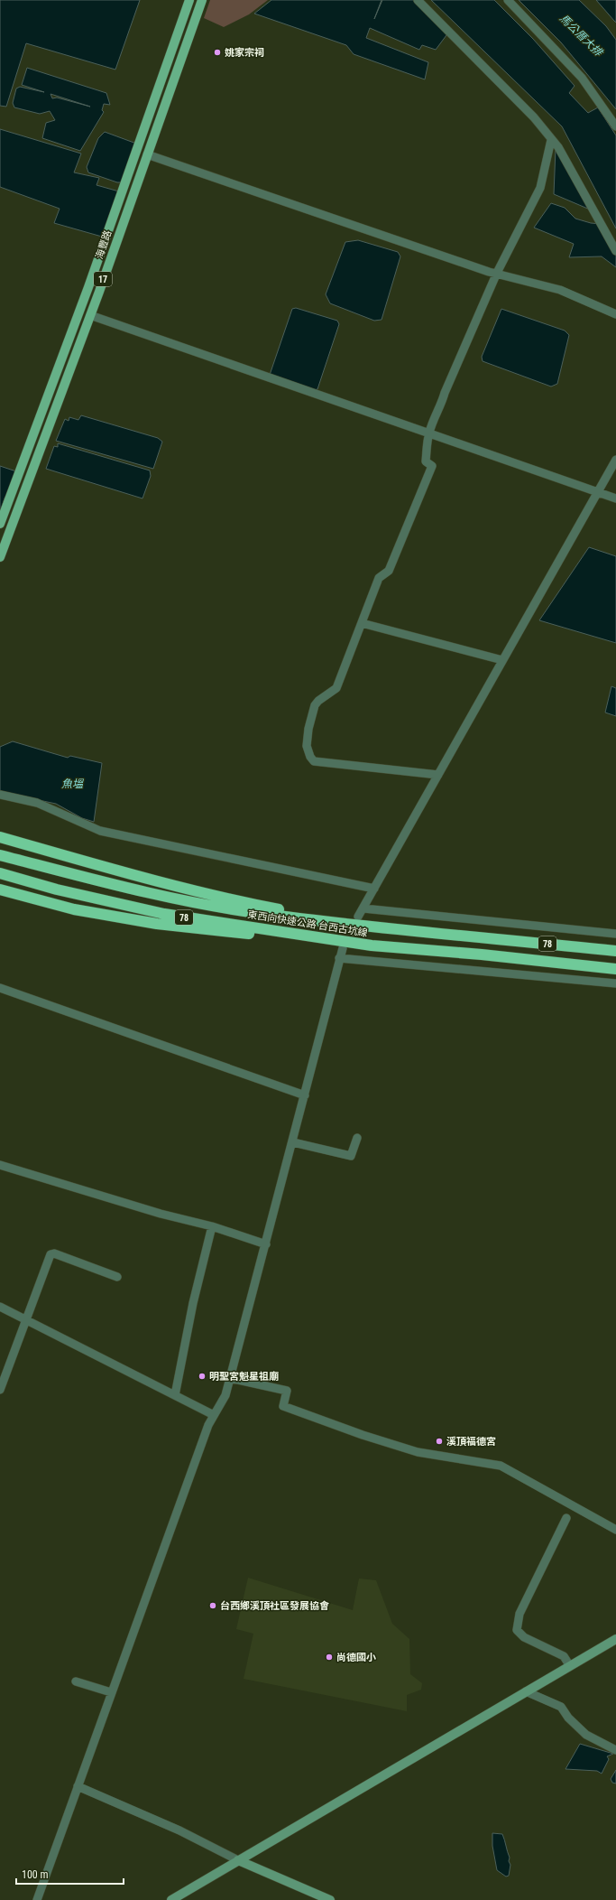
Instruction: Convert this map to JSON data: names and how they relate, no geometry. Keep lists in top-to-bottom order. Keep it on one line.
{"streets":{"highway":["78","東西向快速公路 台西古坑線"],"main road":["海豐路","17"]},"water":["馬公厝大排","魚塭"],"places":["姚家宗祠","明聖宮魁星祖廟","溪頂福德宮","台西鄉溪頂社區發展協會","尚德國小"],"scale_bar":"100 m"}
